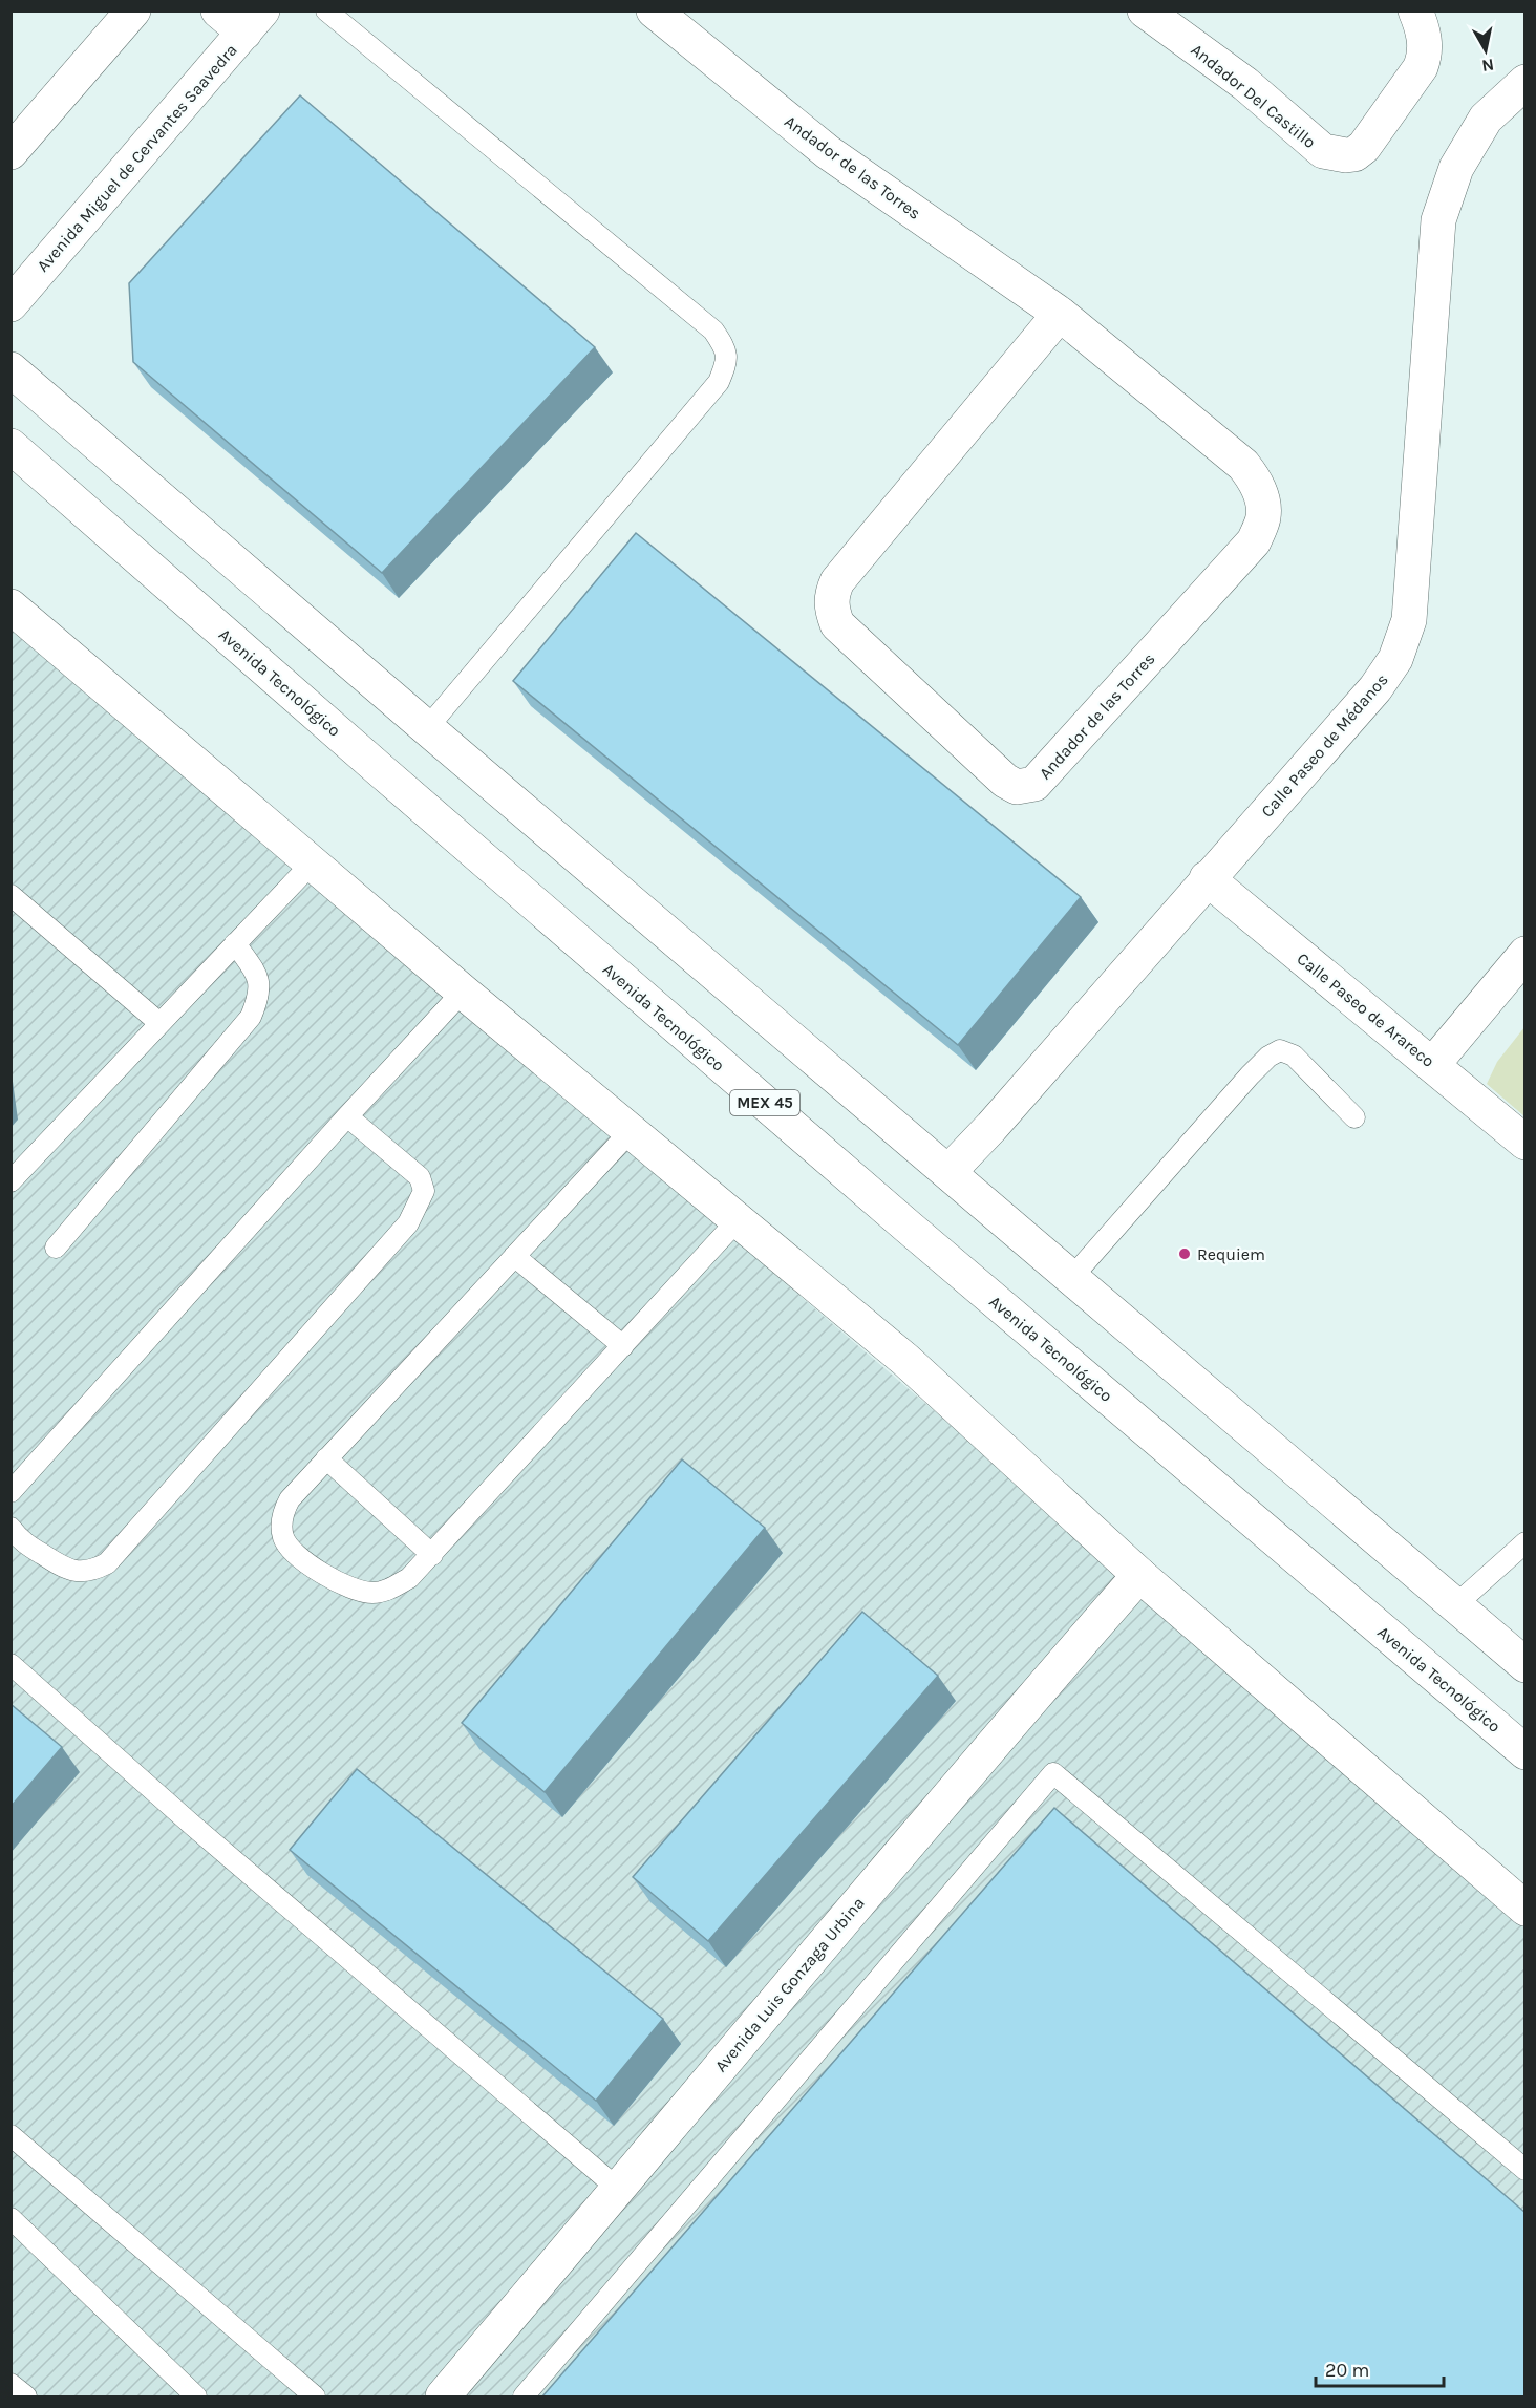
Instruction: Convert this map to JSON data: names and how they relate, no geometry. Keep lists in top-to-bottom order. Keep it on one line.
{"streets":{"street":["Andador Del Castillo","Avenida Miguel de Cervantes Saavedra","Andador de las Torres","Avenida Tecnológico","Calle Paseo de Médanos","Calle Paseo de Arareco","MEX 45","Avenida Luis Gonzaga Urbina"]},"crossings":[["Calle Paseo de Médanos","Calle Paseo de Arareco"]],"places":["Requiem"],"scale_bar":"20 m","north":"bottom"}
